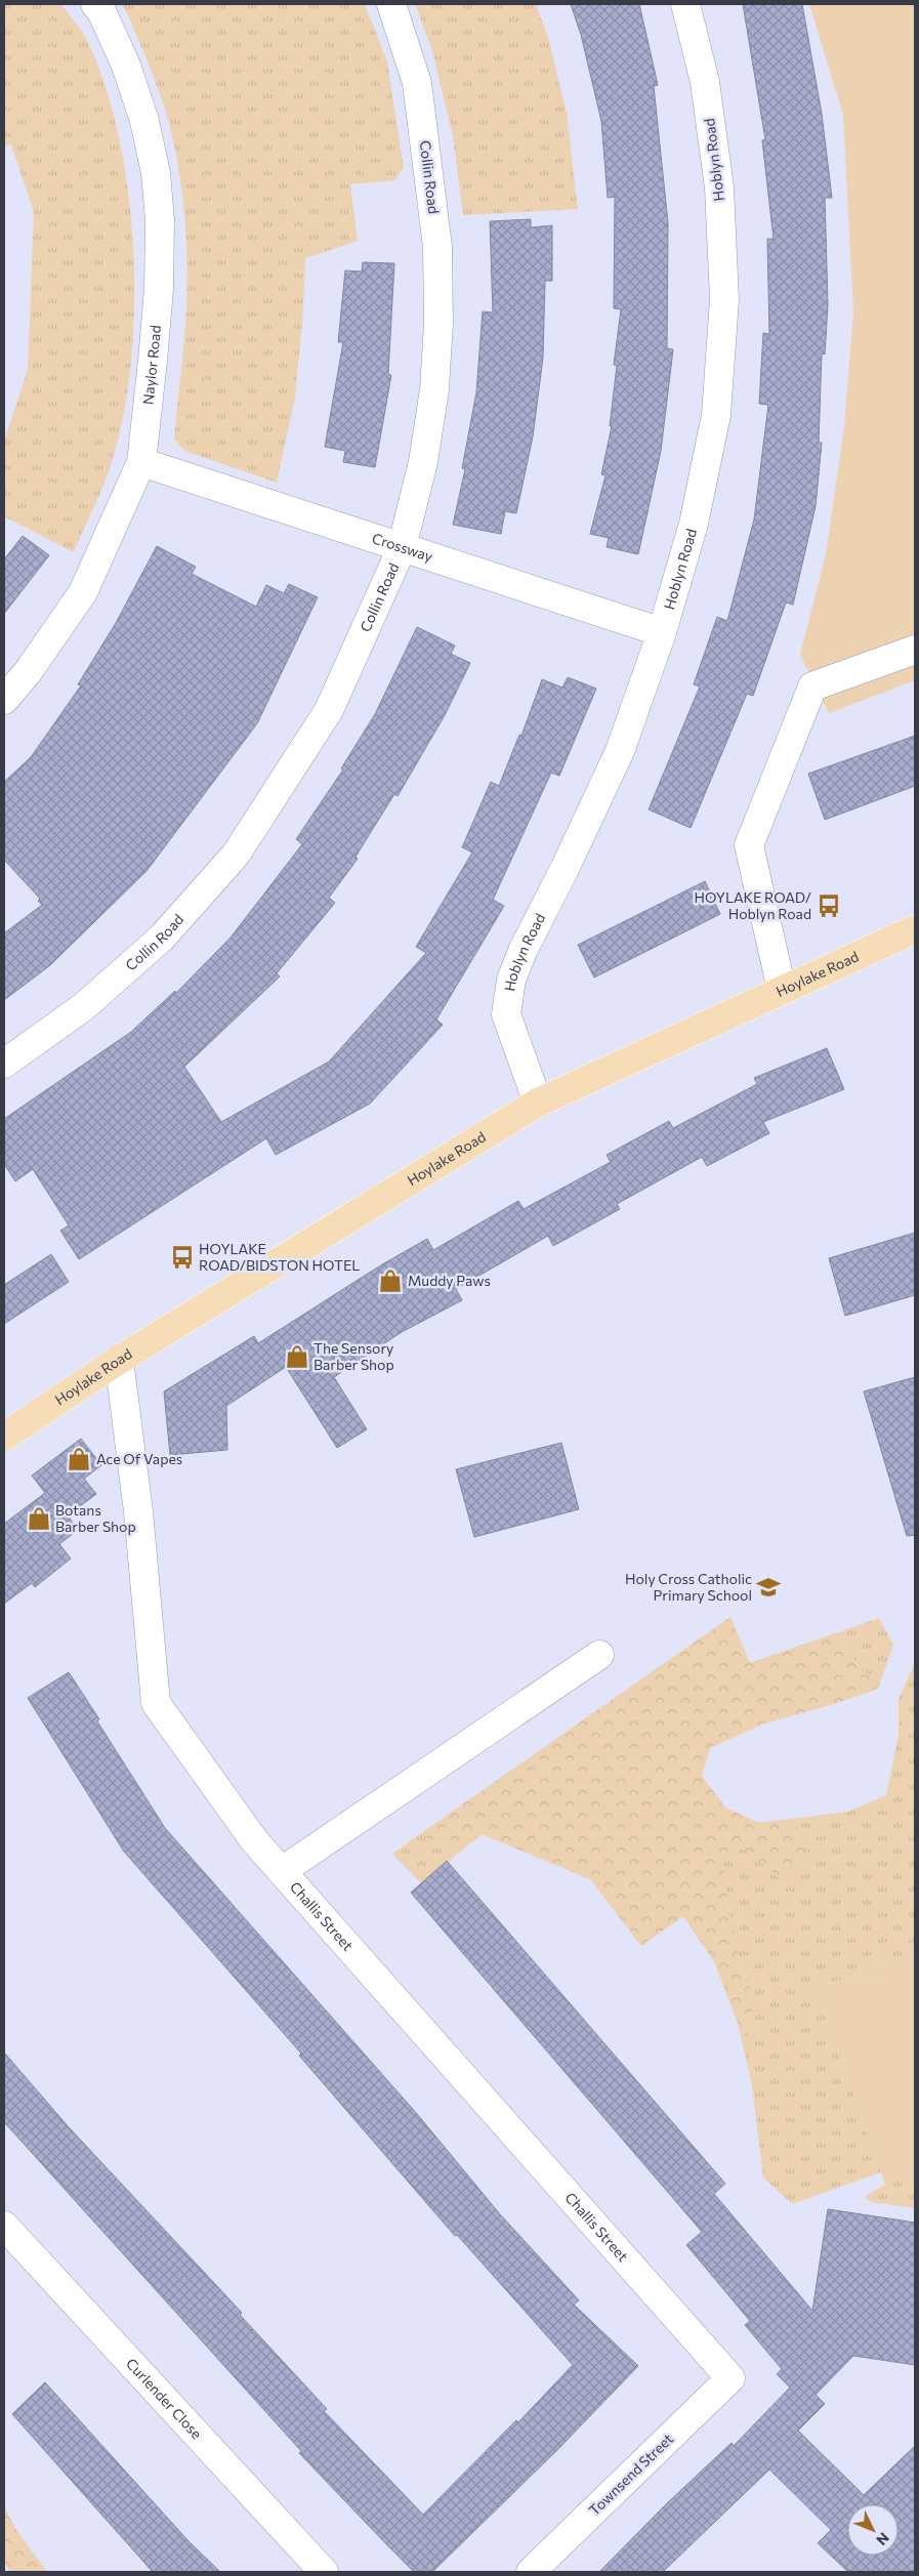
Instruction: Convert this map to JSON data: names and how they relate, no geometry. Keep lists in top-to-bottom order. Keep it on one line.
{"streets":{"main road":["Hoylake Road"],"street":["Hoblyn Road","Collin Road","Naylor Road","Crossway","Challis Street","Curlender Close","Townsend Street"]},"crossings":[["Hoblyn Road","Crossway"],["Hoblyn Road","Hoylake Road"],["Collin Road","Crossway"],["Naylor Road","Crossway"],["Hoylake Road","Challis Street"],["Challis Street","Townsend Street"]],"places":{"bus stop":["HOYLAKE ROAD/ Hoblyn Road","HOYLAKE ROAD/BIDSTON HOTEL"],"shop":["Muddy Paws","The Sensory Barber Shop","Ace Of Vapes","Botans Barber Shop"],"school or university":["Holy Cross Catholic Primary School"]},"north":"bottom right"}
